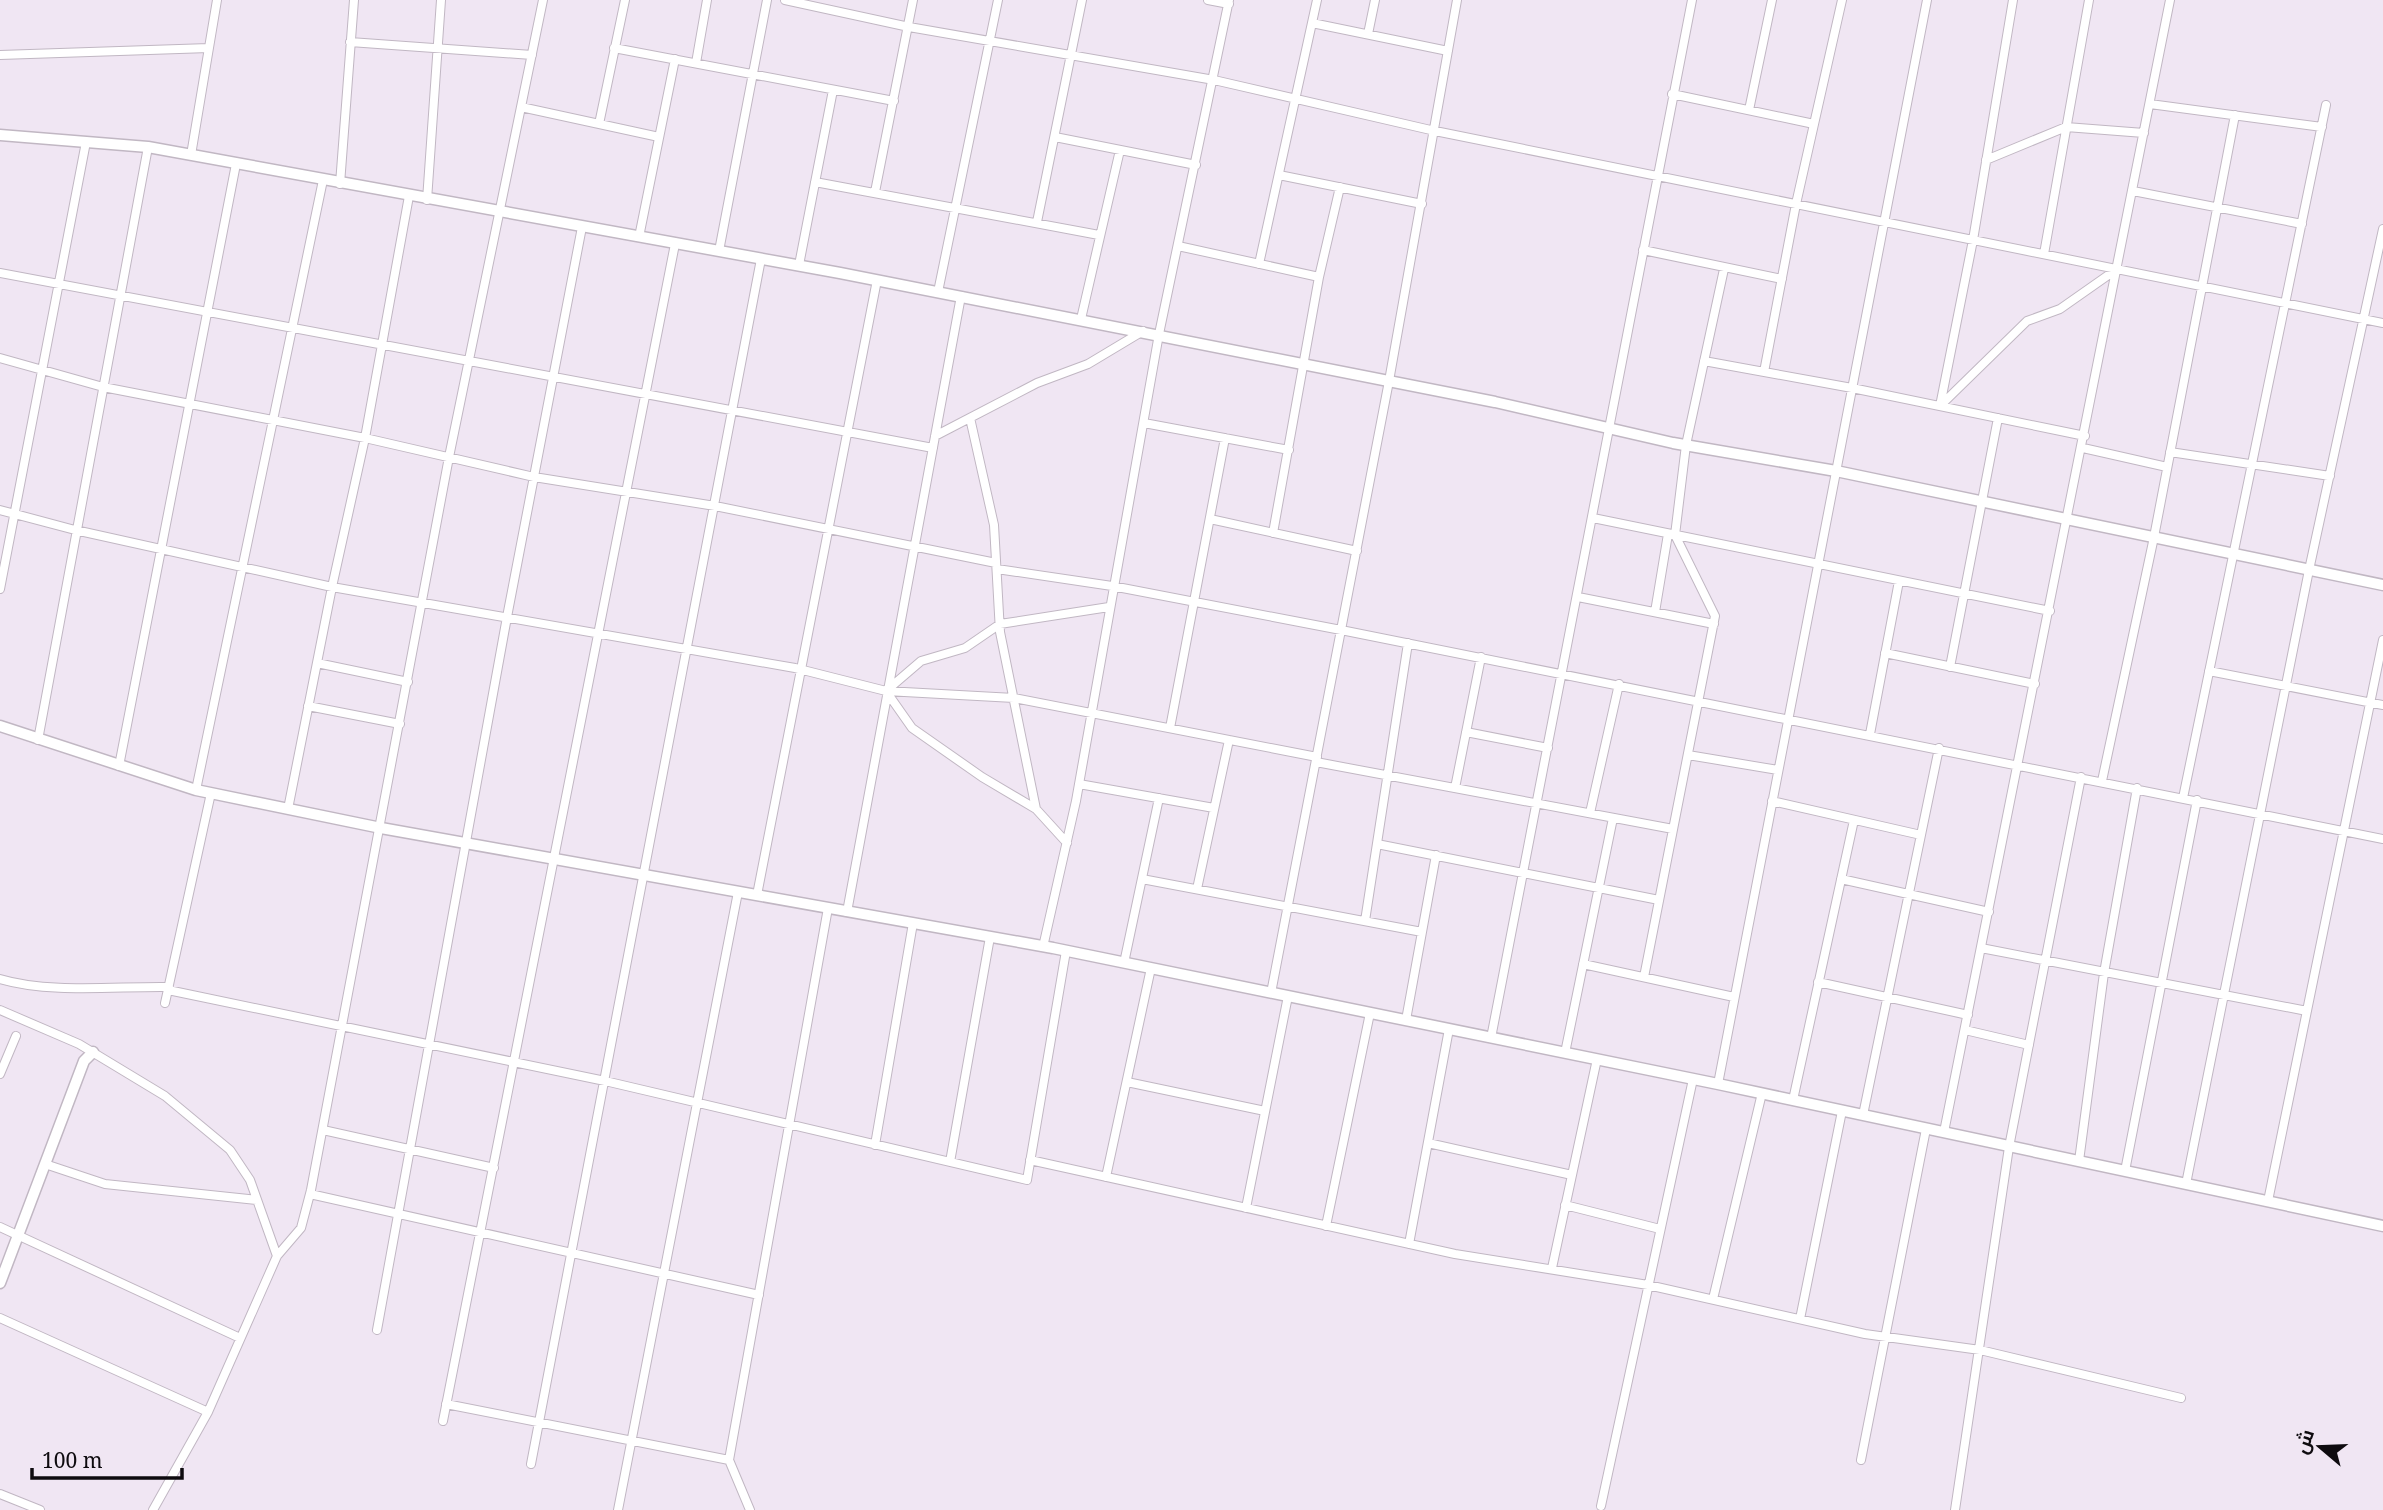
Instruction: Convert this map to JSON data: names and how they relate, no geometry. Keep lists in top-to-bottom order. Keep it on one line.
{"scale_bar":"100 m","north":"left"}
